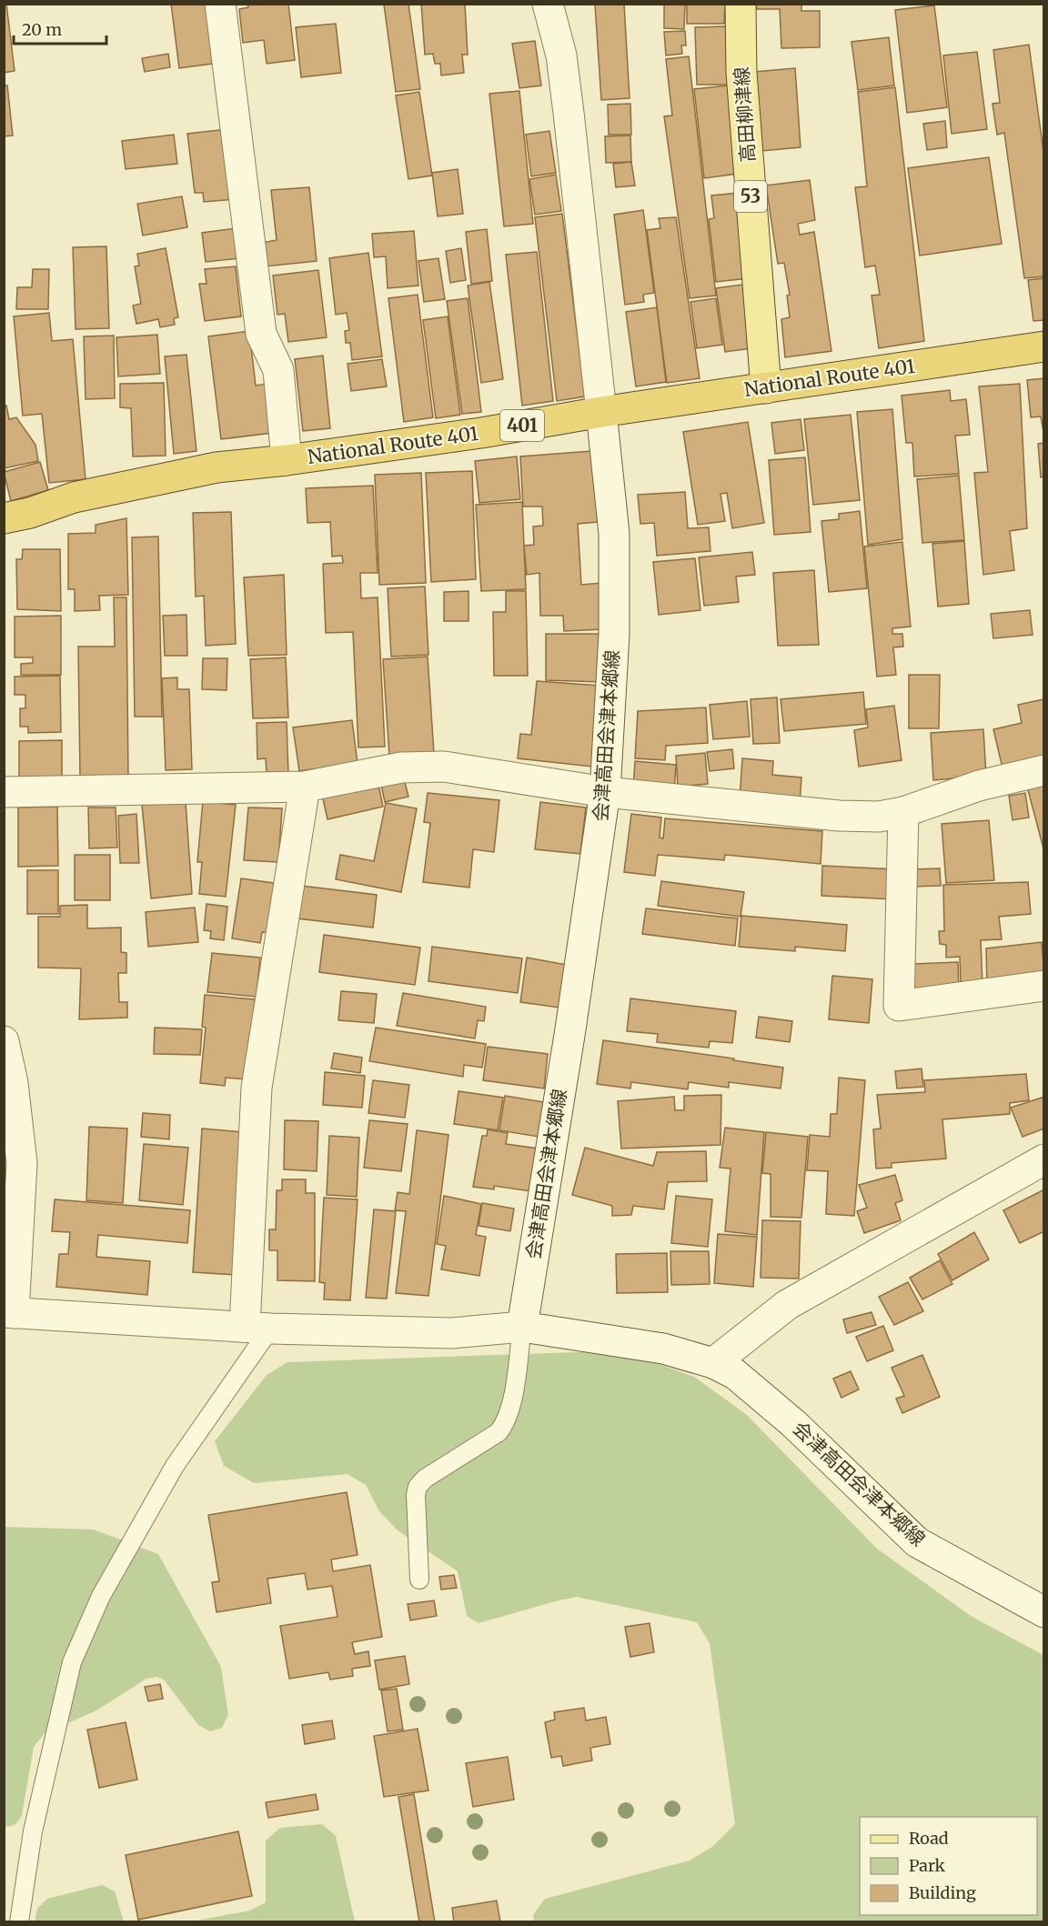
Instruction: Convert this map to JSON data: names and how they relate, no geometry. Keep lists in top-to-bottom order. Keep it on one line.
{"streets":{"highway":["National Route 401","401"],"main road":["高田柳津線","53"],"street":["会津高田会津本郷線"]},"crossings":[["高田柳津線","National Route 401"],["National Route 401","会津高田会津本郷線"]],"legend":["Road","Park","Building"],"scale_bar":"20 m"}
